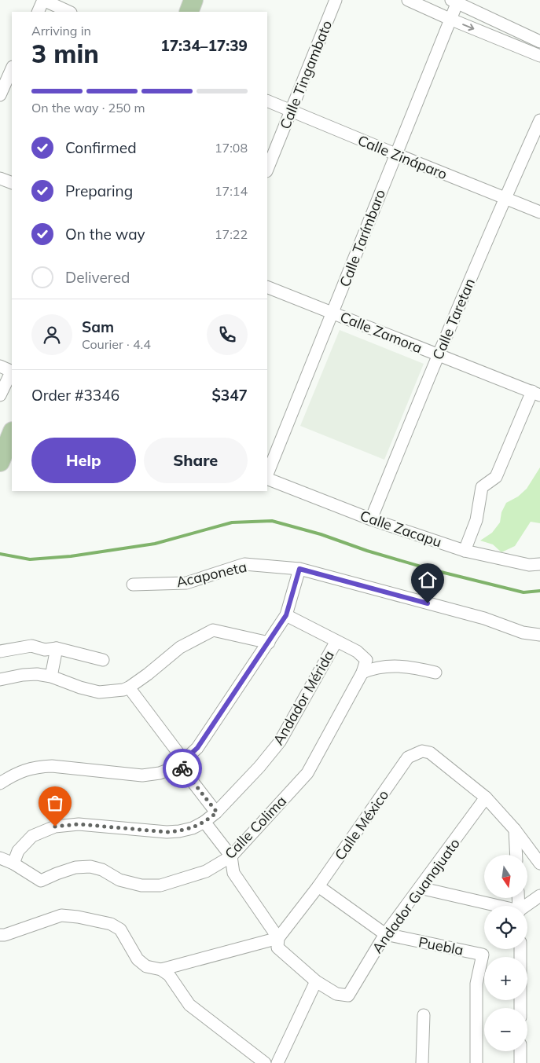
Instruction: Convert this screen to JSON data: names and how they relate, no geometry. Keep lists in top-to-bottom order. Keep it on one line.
{"streets":{"street":["Calle Tingambato","Calle Zináparo","Calle Tarímbaro","Calle Taretan","Calle Zamora","Calle Zacapu","Acaponeta","Andador Mérida","Calle México","Calle Colima","Andador Guanajuato","Puebla"]},"crossings":[["Calle Tingambato","Calle Zináparo"],["Calle Zináparo","Calle Tarímbaro"],["Calle Zináparo","Calle Taretan"],["Calle Tarímbaro","Calle Zamora"],["Calle Taretan","Calle Zamora"],["Calle Taretan","Calle Zacapu"],["Andador Mérida","Calle Colima"],["Calle México","Andador Guanajuato"],["Andador Guanajuato","Puebla"]],"north":"bottom","page":{"heading":["3 min","Arriving in","17:34–17:39"],"panel":["Sam","Courier · 4.4","Order #3346","$347"],"bar":"On the way · 250 m","list":[["Confirmed","17:08"],["Preparing","17:14"],["On the way","17:22"],"Delivered"],"buttons":["Help","Share"],"map_buttons":["+","−"]}}
